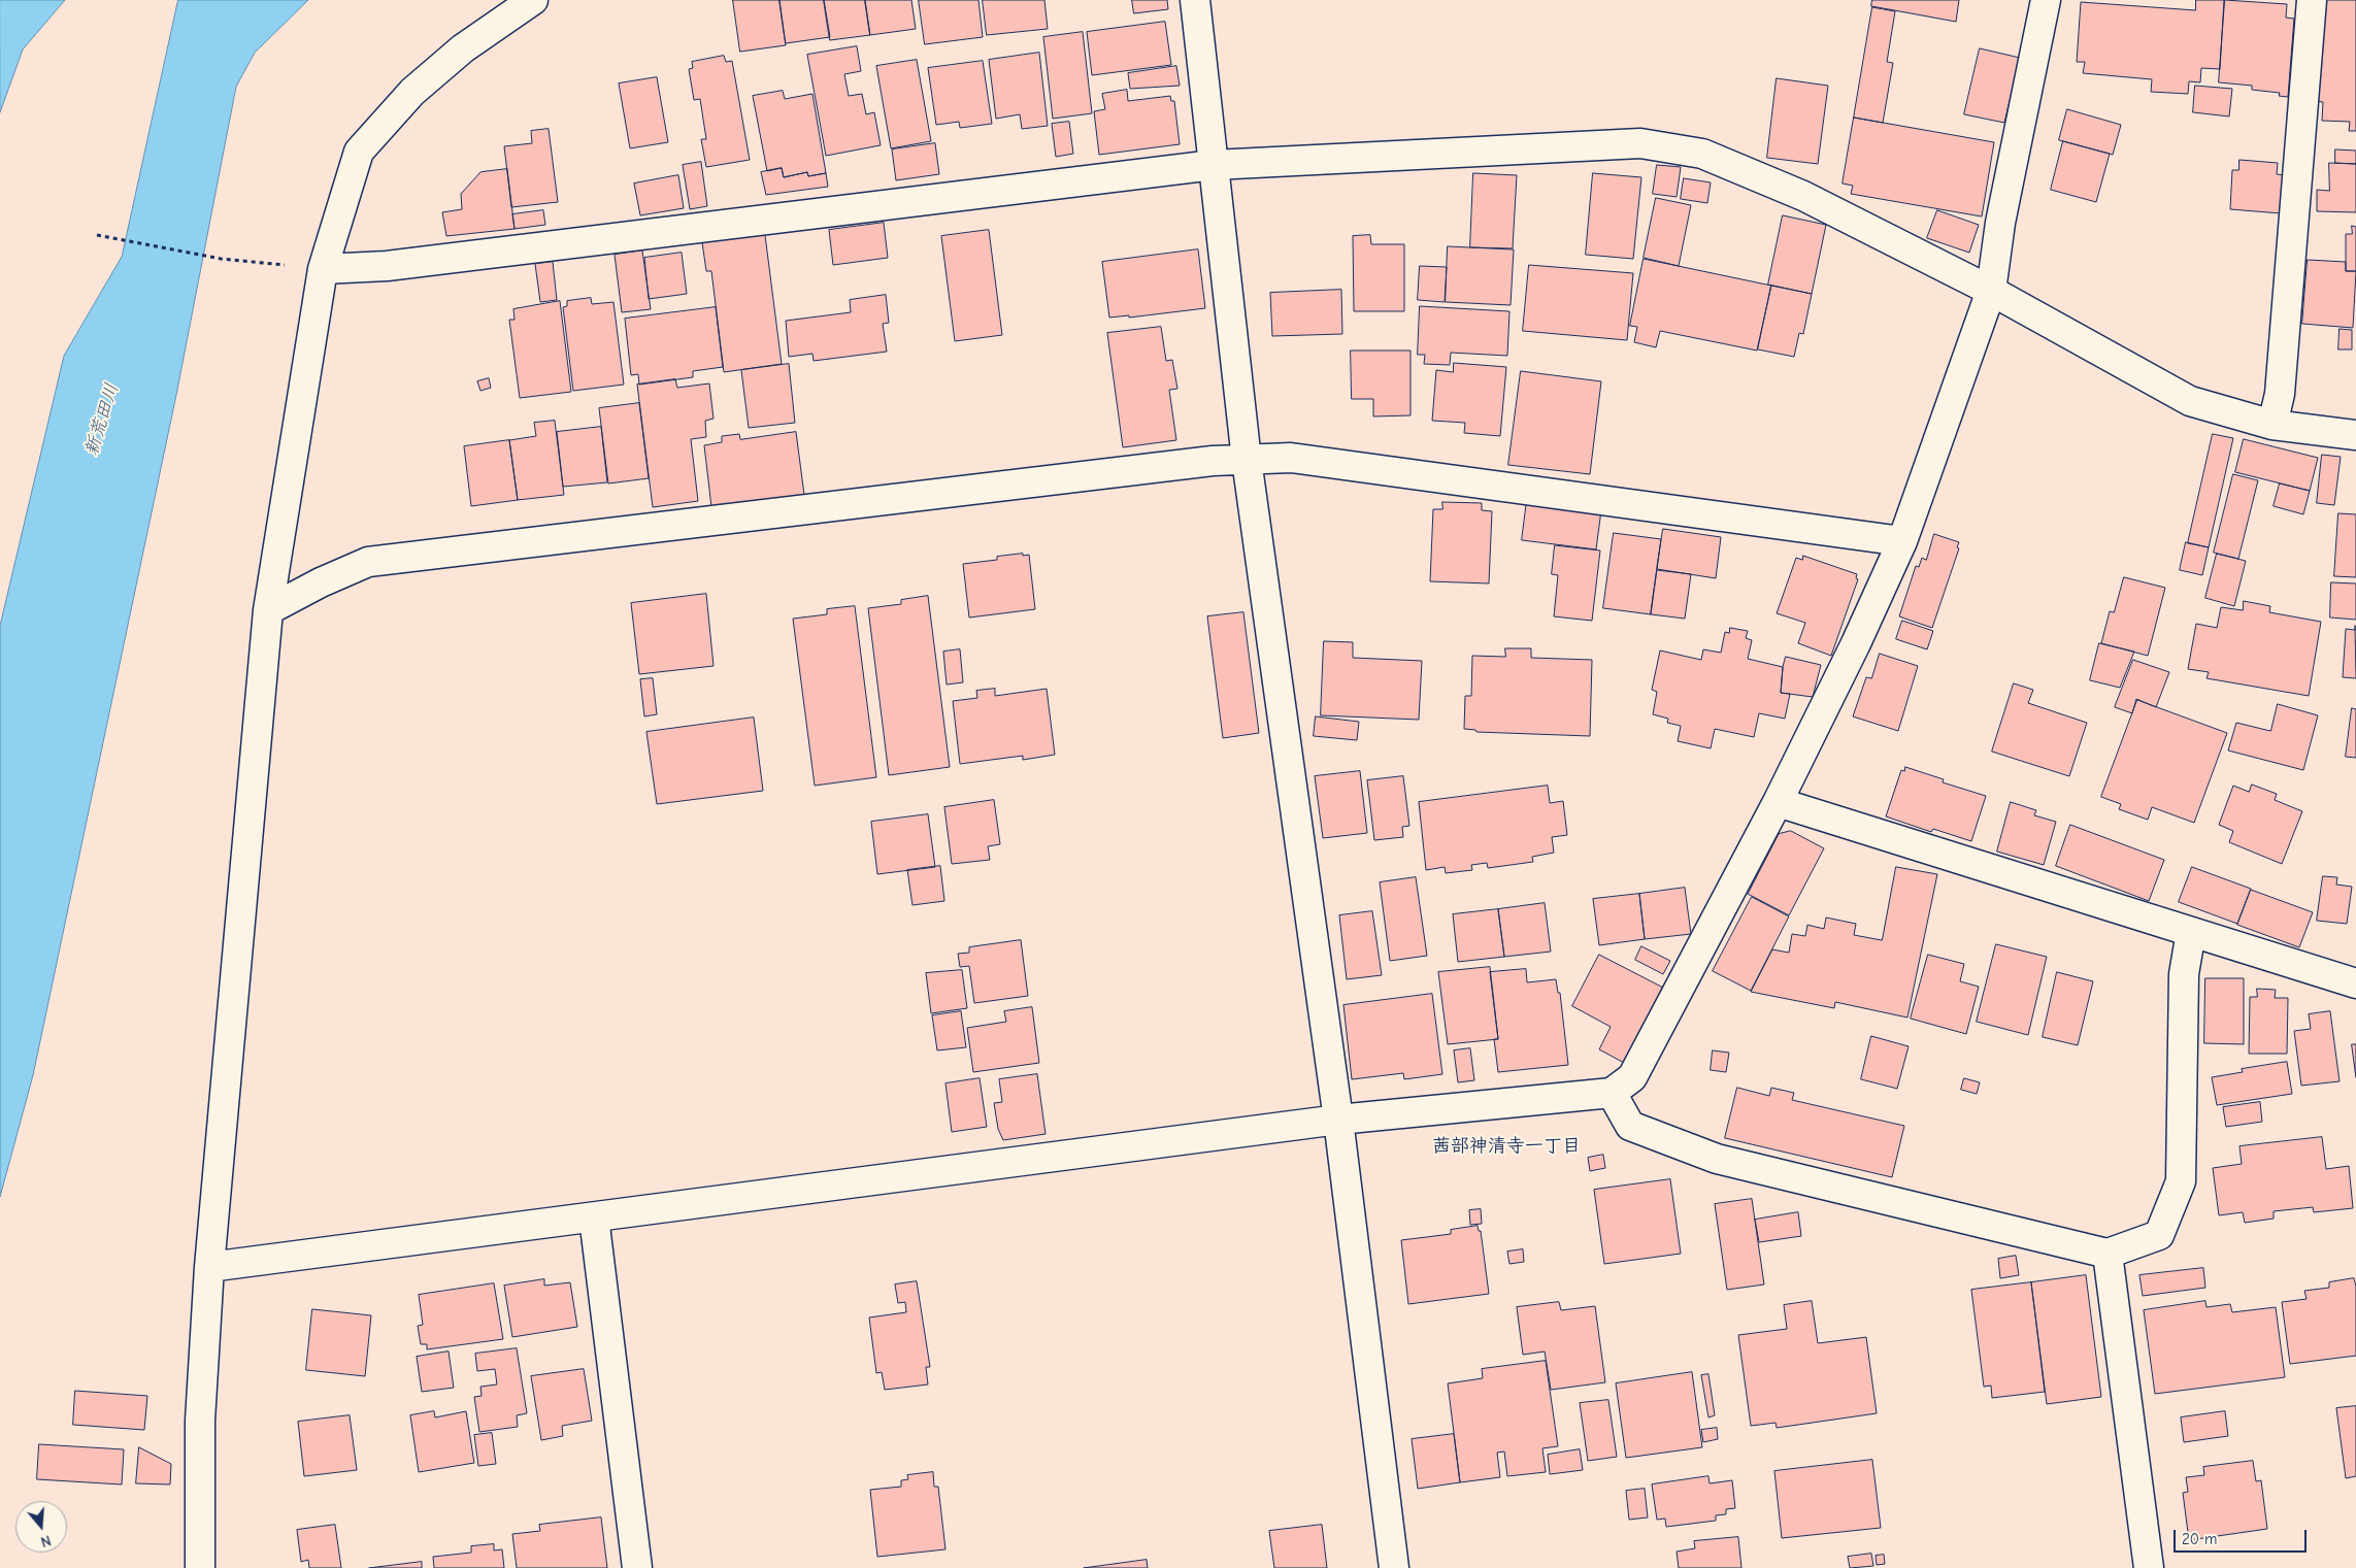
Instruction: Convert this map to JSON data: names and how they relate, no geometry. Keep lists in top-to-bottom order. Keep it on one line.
{"districts":["茜部神清寺一丁目"],"water":["新荒田川"],"scale_bar":"20 m","north":"bottom"}
